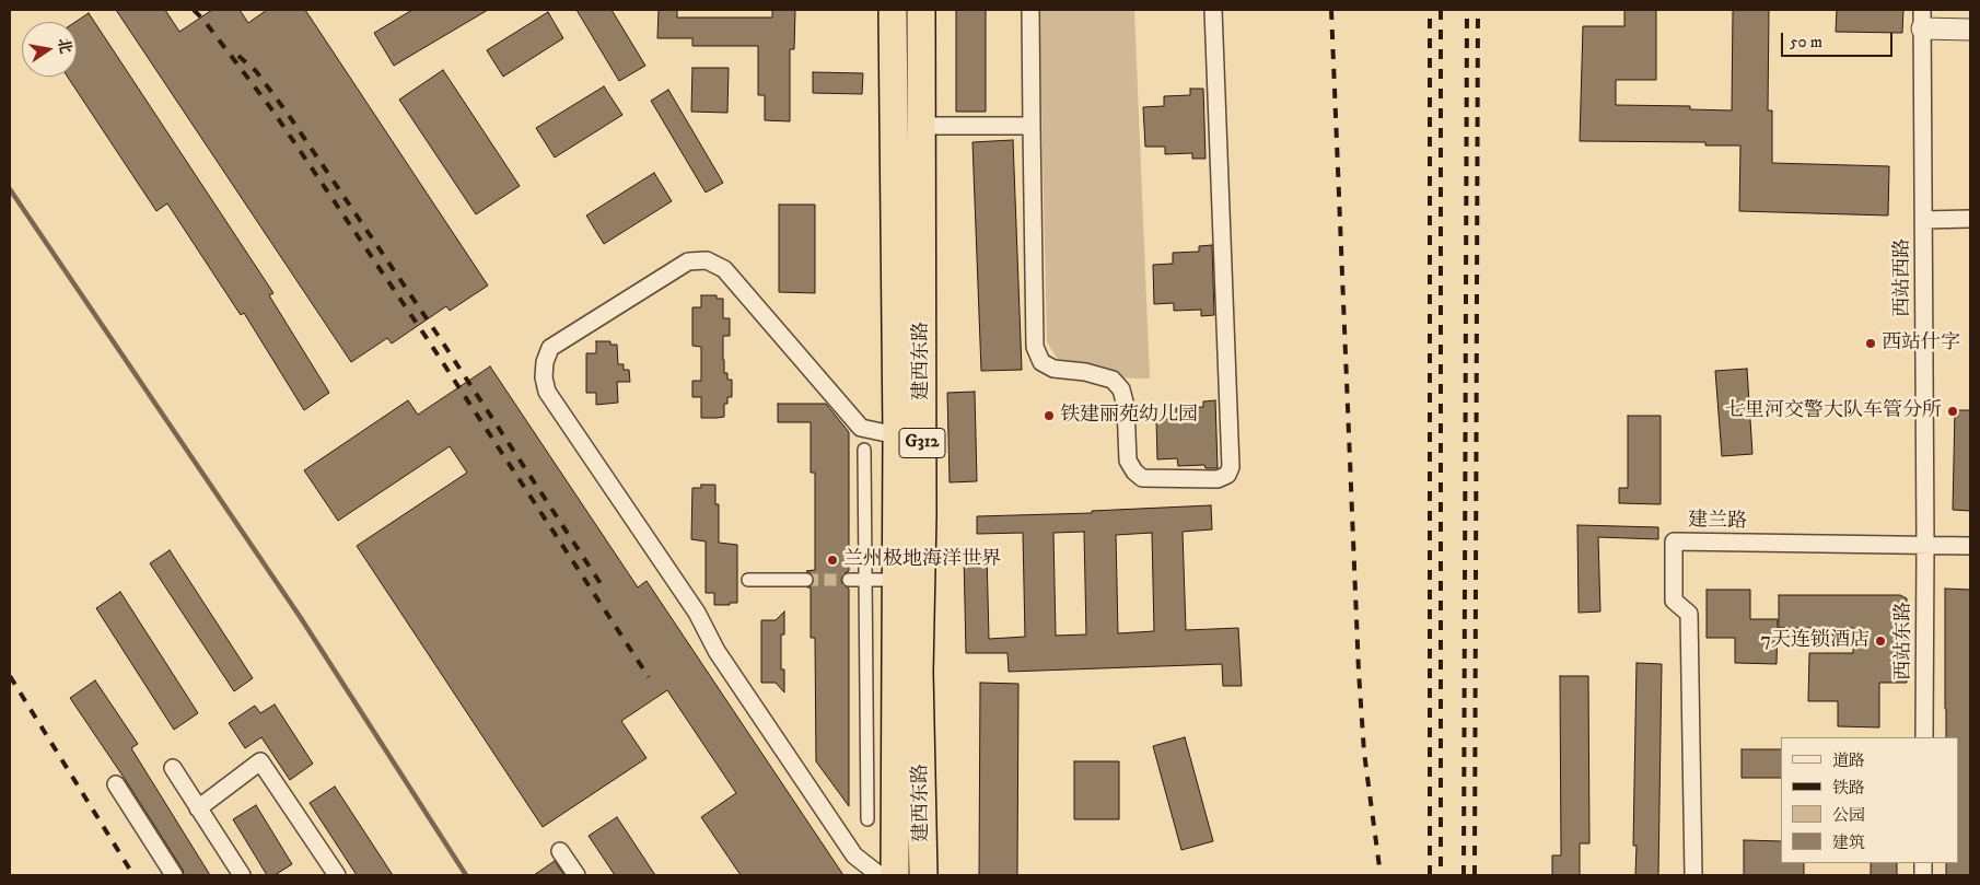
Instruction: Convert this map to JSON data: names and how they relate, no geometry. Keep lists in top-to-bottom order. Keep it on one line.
{"streets":{"highway":["建西东路","G312"],"street":["西站西路","建兰路","西站东路"]},"crossings":[["西站西路","建兰路"],["西站西路","西站东路"],["建兰路","西站东路"]],"places":["西站什字","七里河交警大队车管分所","铁建丽苑幼儿园","兰州极地海洋世界","7天连锁酒店"],"legend":["道路","铁路","公园","建筑"],"scale_bar":"50 m","north":"right"}
